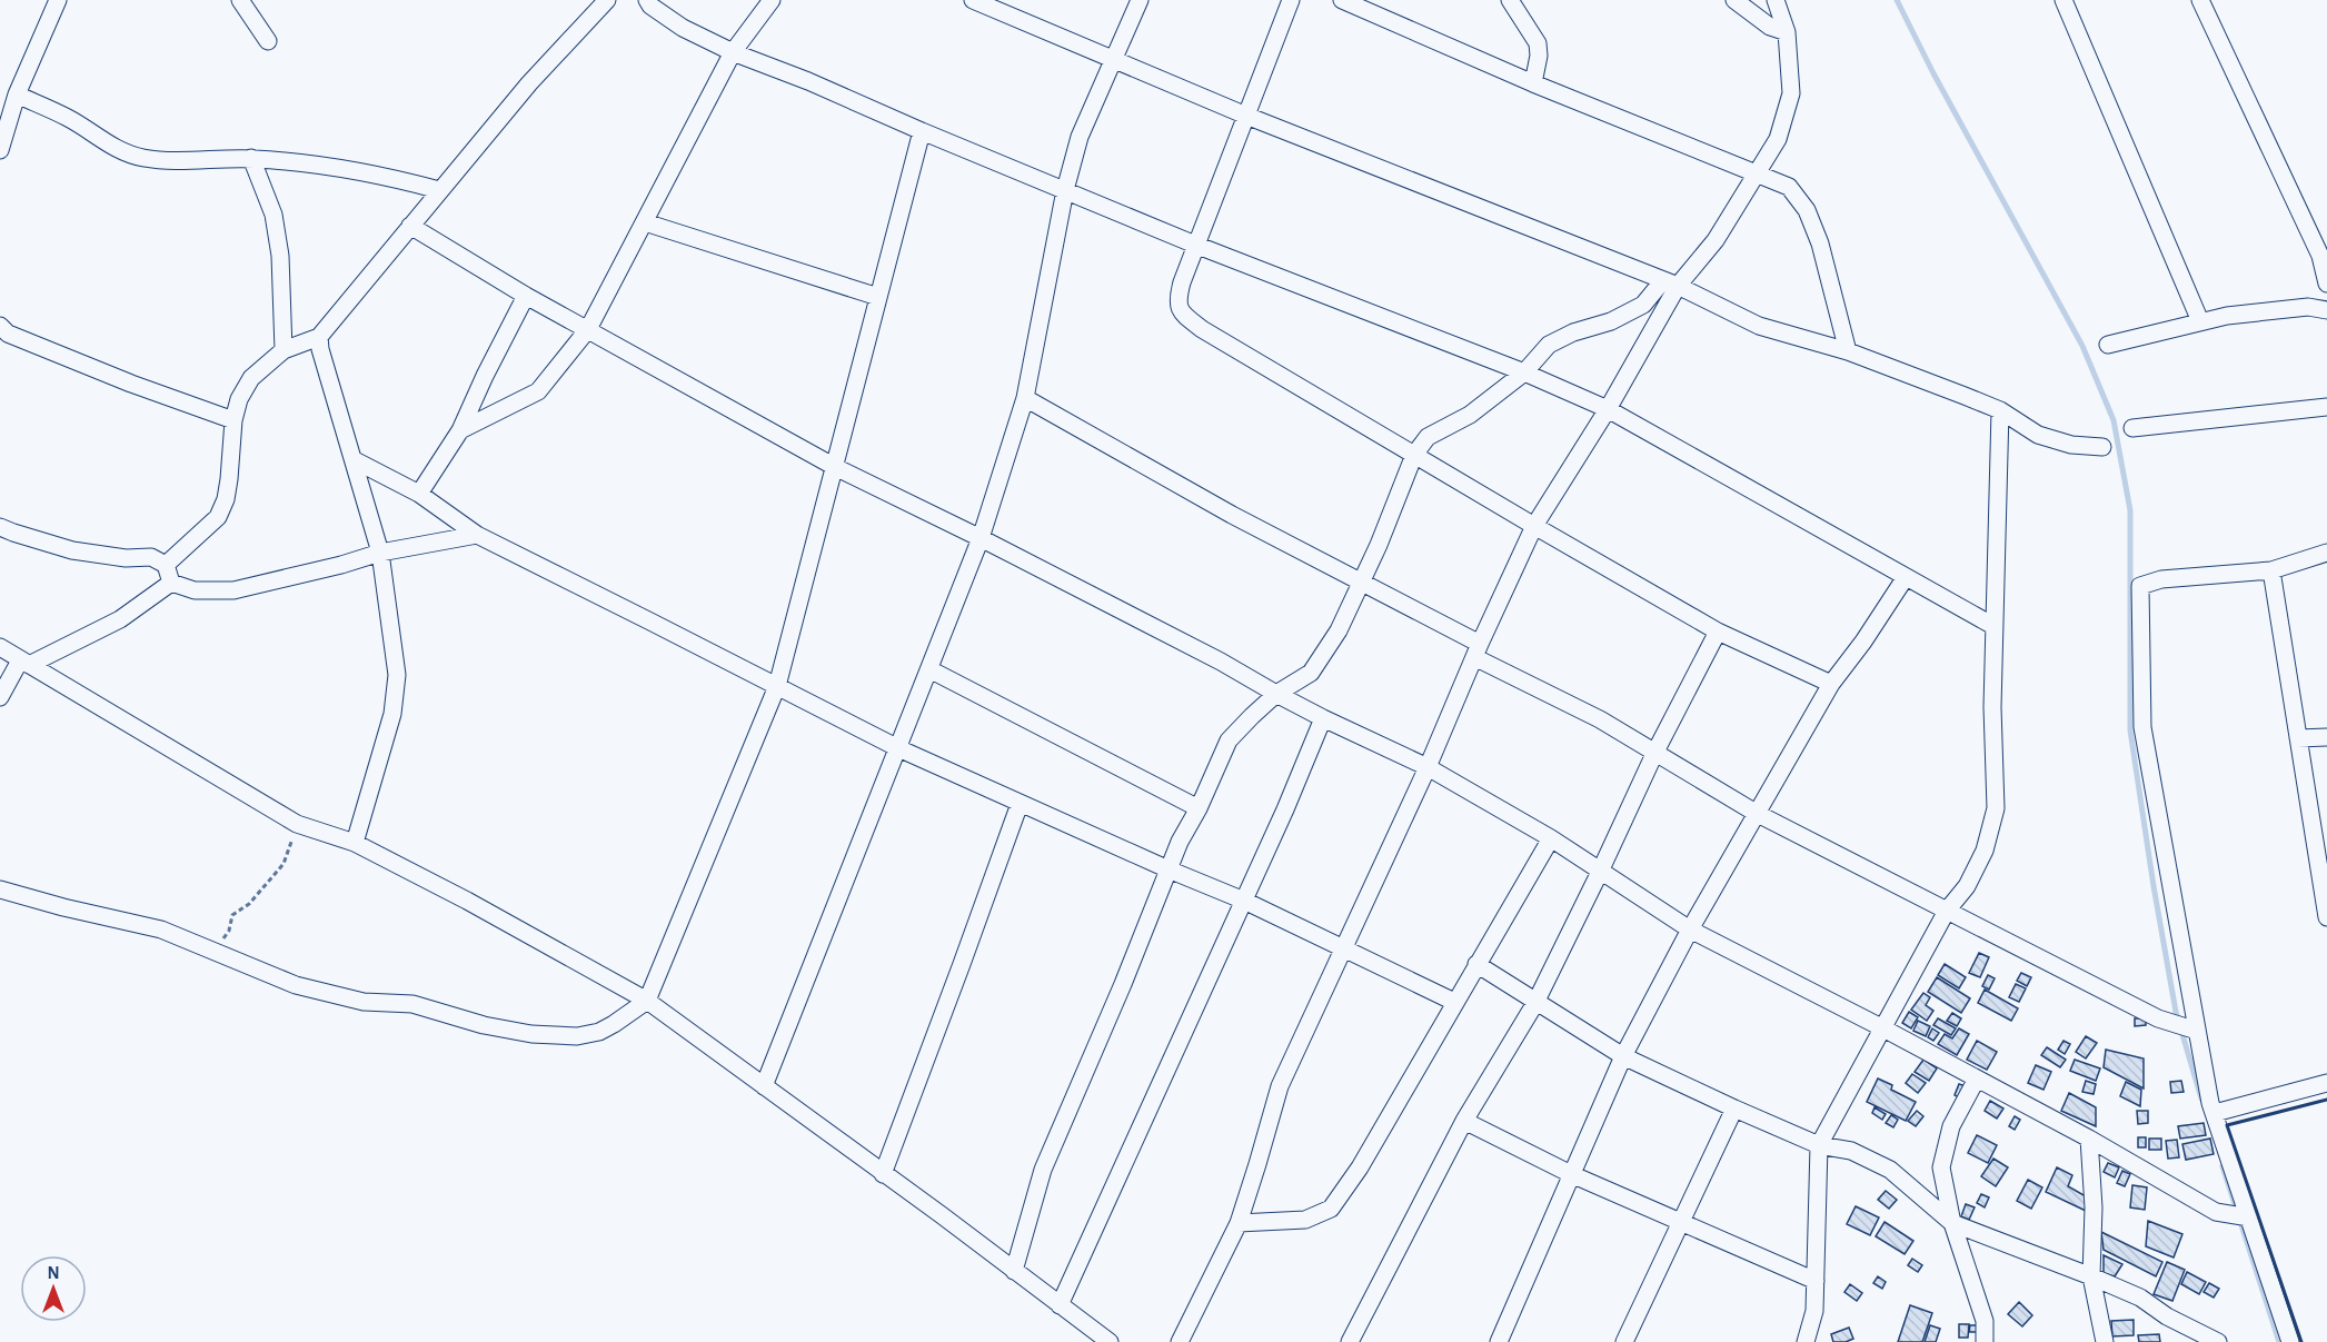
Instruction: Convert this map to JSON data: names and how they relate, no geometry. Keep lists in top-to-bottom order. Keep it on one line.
{"north":"top"}
